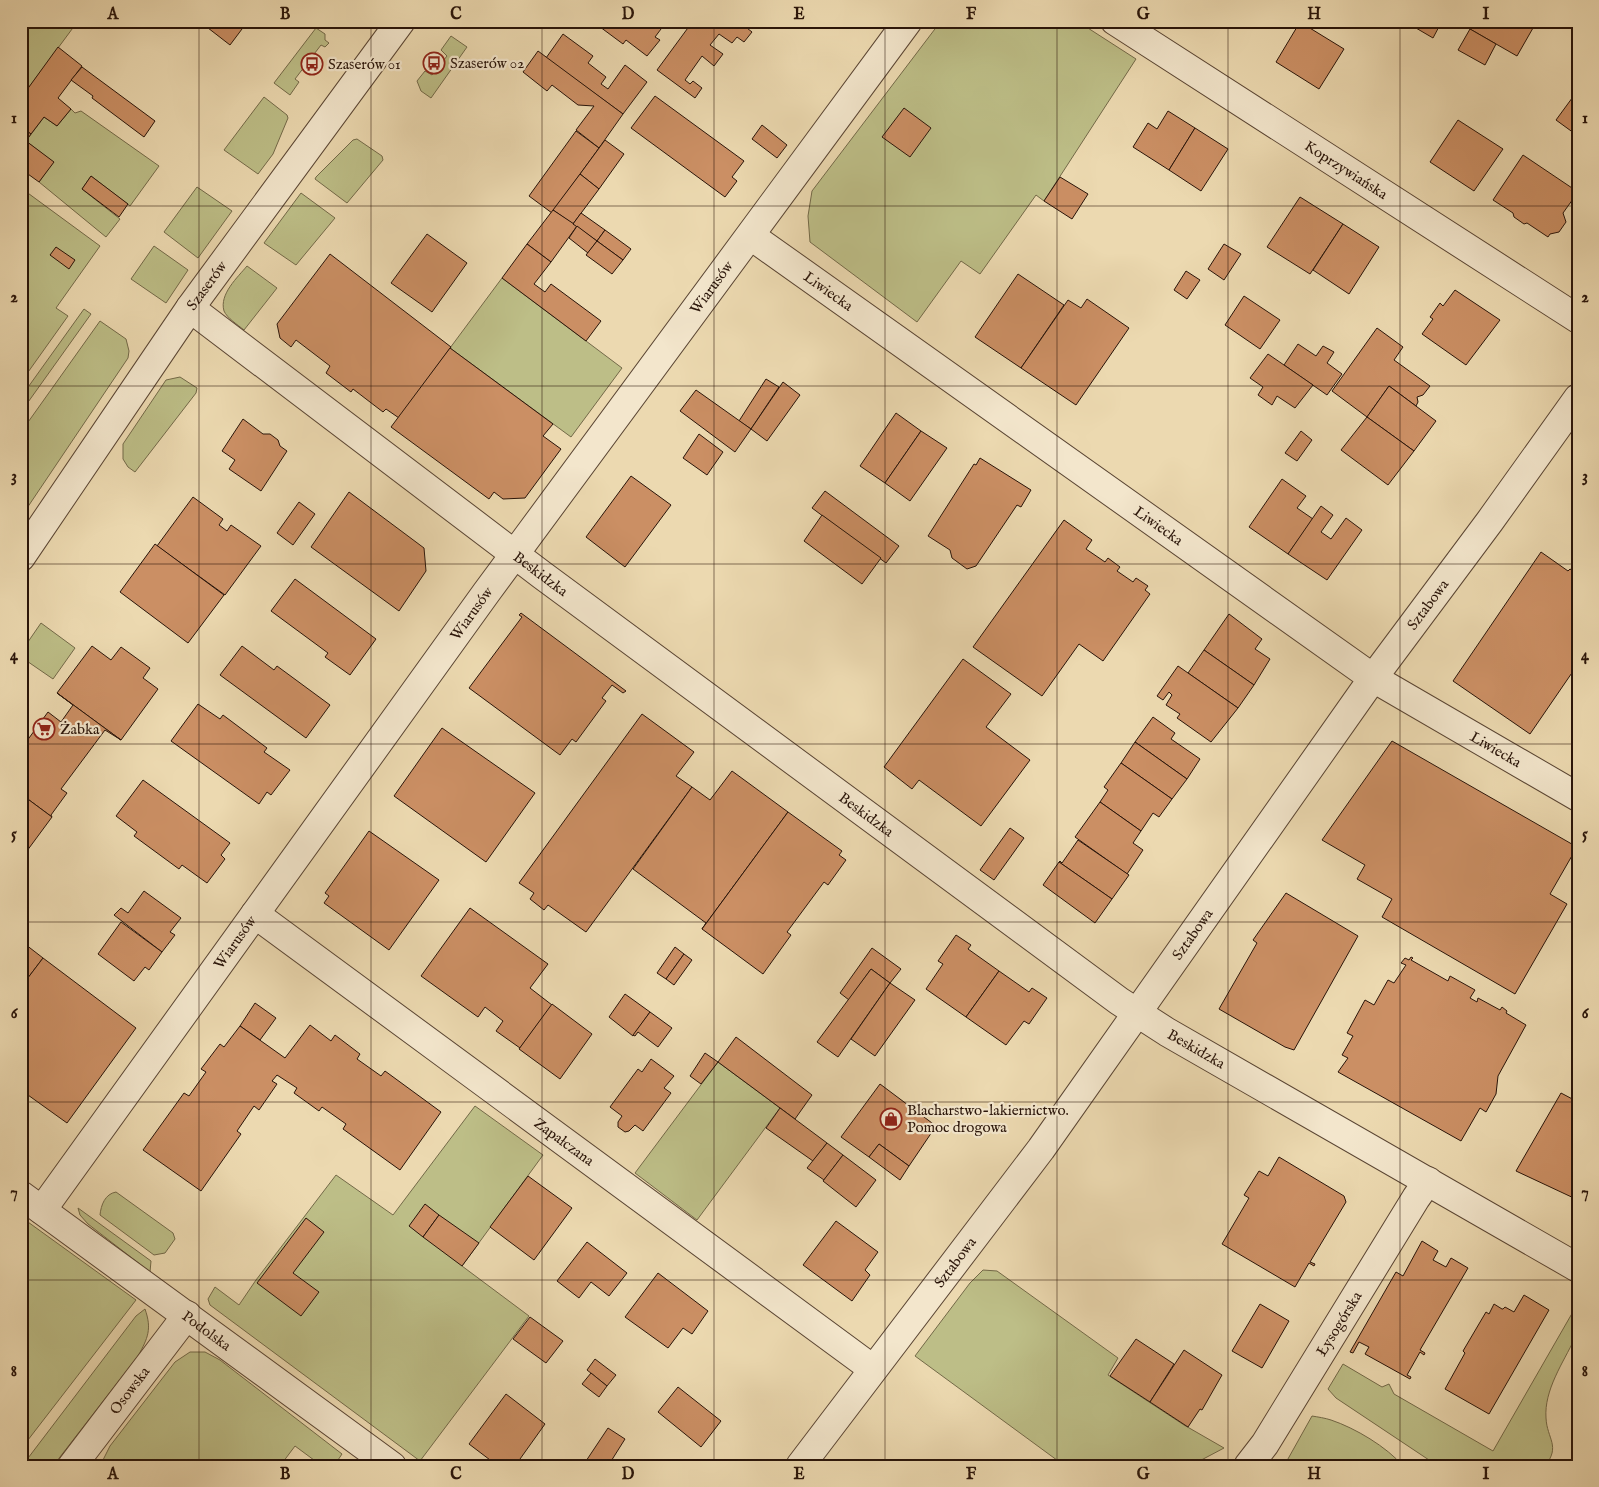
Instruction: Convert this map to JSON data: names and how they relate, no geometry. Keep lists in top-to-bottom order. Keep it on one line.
{"streets":{"street":["Koprzywiańska","Szaserów","Wiarusów","Liwiecka","Beskidzka","Sztabowa","Zapałczana","Łysogórska","Podolska","Osowska"]},"crossings":[["Szaserów","Beskidzka"],["Wiarusów","Liwiecka"],["Wiarusów","Beskidzka"],["Wiarusów","Zapałczana"],["Wiarusów","Podolska"],["Liwiecka","Sztabowa"],["Beskidzka","Sztabowa"],["Beskidzka","Łysogórska"],["Sztabowa","Zapałczana"],["Podolska","Osowska"]],"places":{"bus stop":["Szaserów 02","Szaserów 01"],"supermarket":["Żabka"],"shop":["Blacharstwo-lakiernictwo. Pomoc drogowa"]},"grid":{"columns":["A","B","C","D","E","F","G","H","I"],"rows":["1","2","3","4","5","6","7","8"]}}
